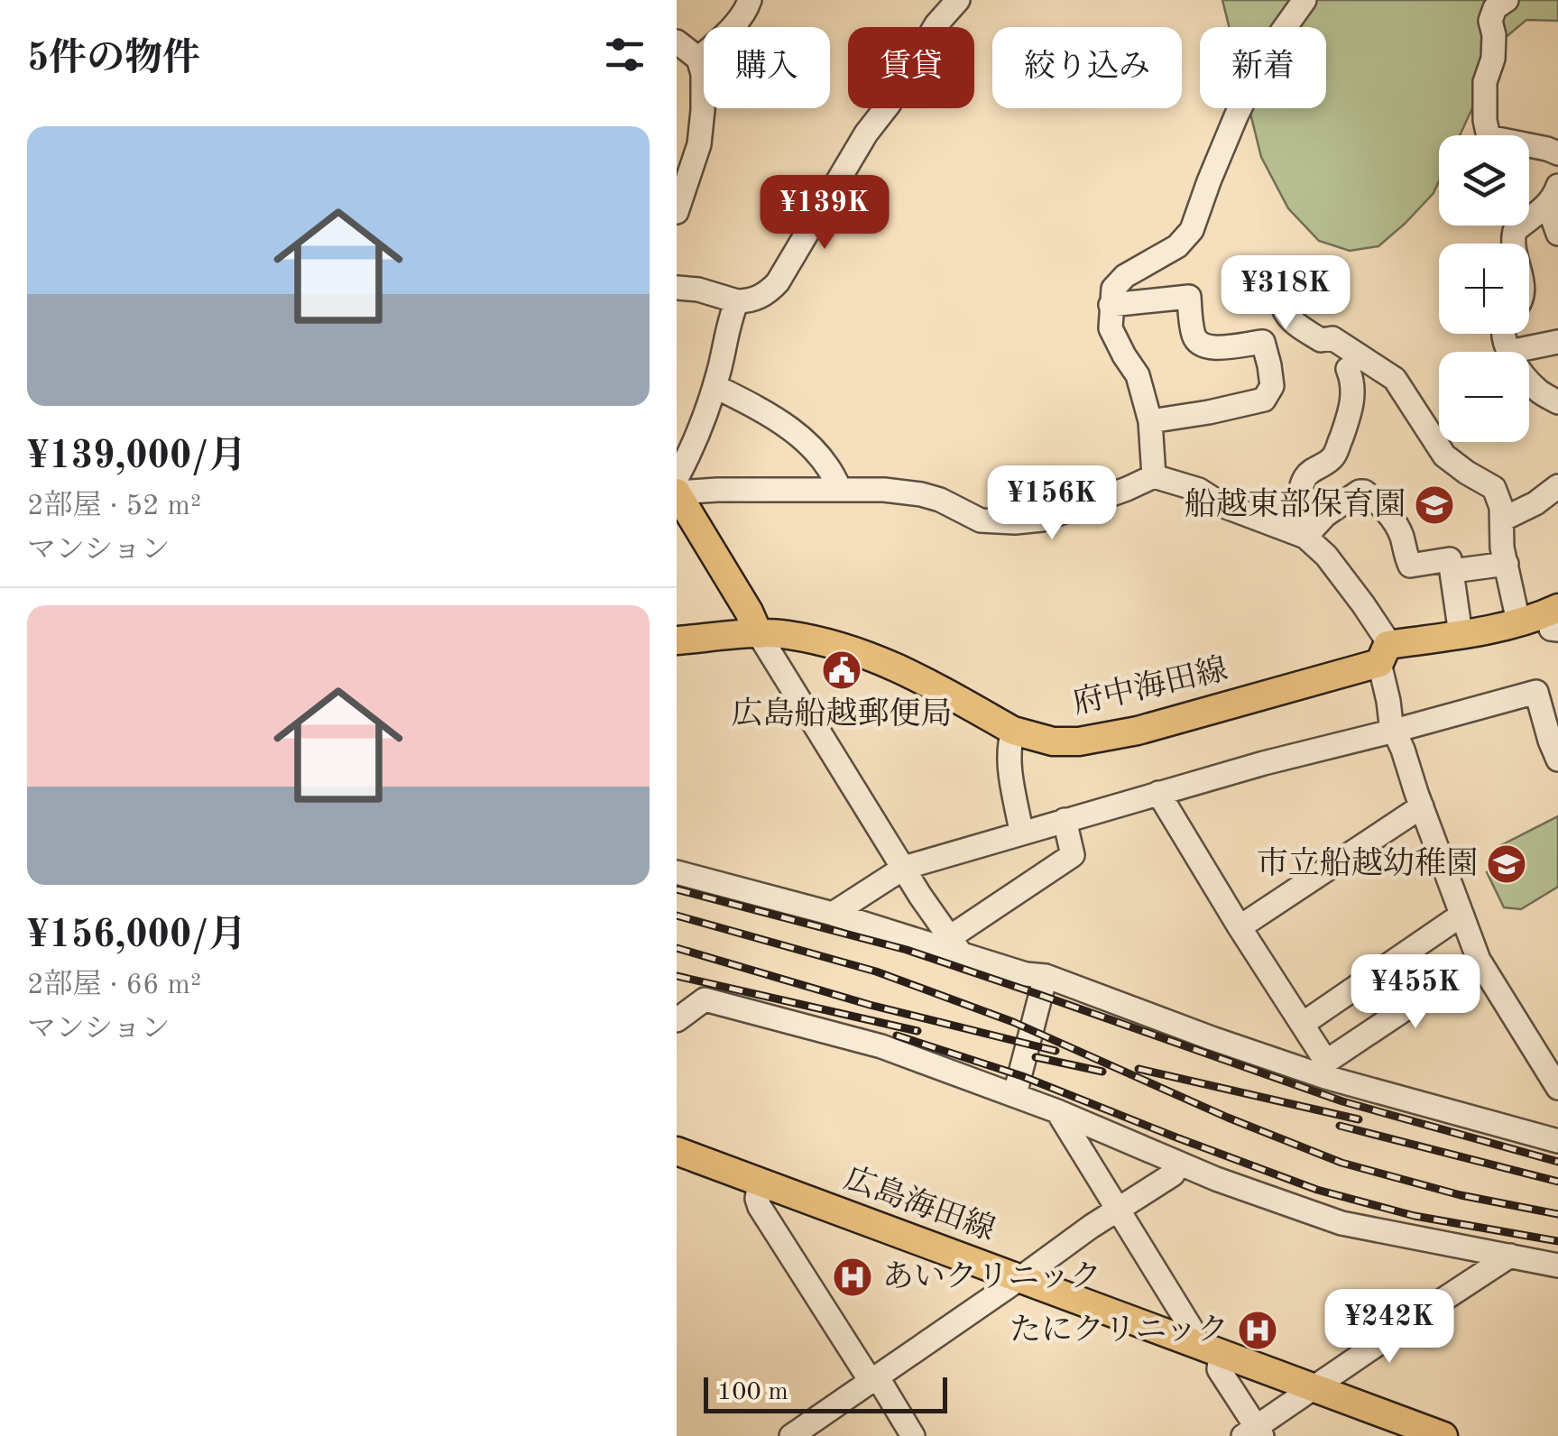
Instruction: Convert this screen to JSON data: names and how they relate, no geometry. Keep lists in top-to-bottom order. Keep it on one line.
{"streets":{"main road":["府中海田線","広島海田線"]},"places":{"school or university":["船越東部保育園","市立船越幼稚園"],"public building":["広島船越郵便局"],"hospital":["あいクリニック","たにクリニック"]},"scale_bar":"100 m","page":{"heading":"5件の物件","chip":["購入","賃貸","絞り込み","新着"],"list":[{"name":"¥139,000/月","note":"2部屋 · 52 m² · マンション"},{"name":"¥156,000/月","note":"2部屋 · 66 m² · マンション"}],"map_buttons":["+","−"],"price":["¥139K","¥318K","¥156K","¥455K","¥242K"],"scale":"100 m"}}
